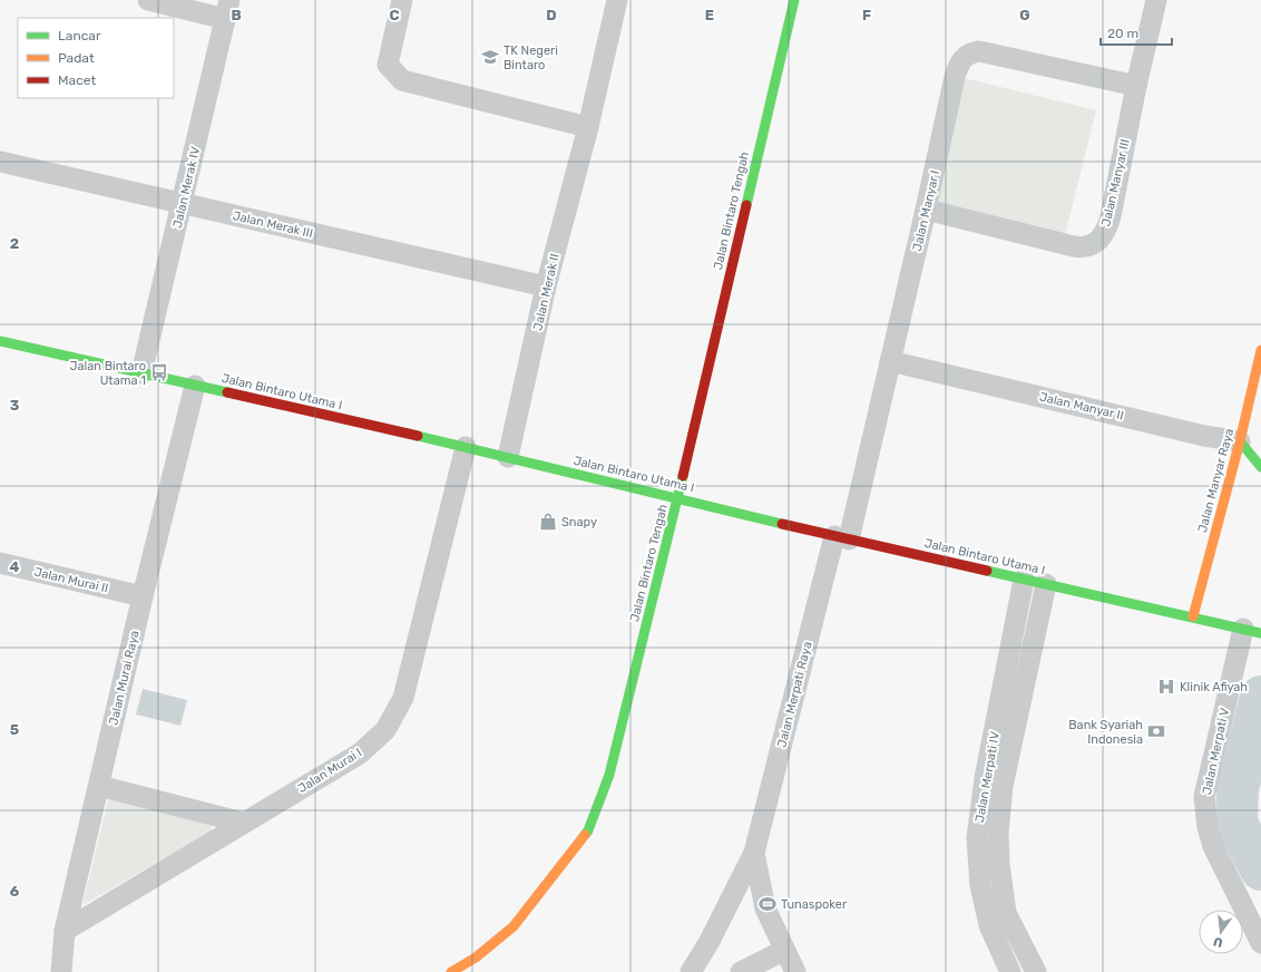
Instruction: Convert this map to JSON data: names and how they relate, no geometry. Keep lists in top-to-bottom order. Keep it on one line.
{"streets":{"street":["Jalan Manyar III","Jalan Merak IV","Jalan Bintaro Tengah","Jalan Manyar I","Jalan Merak III","Jalan Merak II","Jalan Bintaro Utama I","Jalan Manyar II","Jalan Manyar Raya","Jalan Murai II","Jalan Murai Raya","Jalan Merpati Raya","Jalan Merpati V","Jalan Murai I","Jalan Merpati IV"]},"crossings":[["Jalan Manyar III","Jalan Manyar I"],["Jalan Merak IV","Jalan Merak III"],["Jalan Merak IV","Jalan Bintaro Utama I"],["Jalan Bintaro Tengah","Jalan Bintaro Utama I"],["Jalan Manyar I","Jalan Bintaro Utama I"],["Jalan Manyar I","Jalan Manyar II"],["Jalan Manyar I","Jalan Merpati Raya"],["Jalan Merak III","Jalan Merak II"],["Jalan Merak II","Jalan Bintaro Utama I"],["Jalan Bintaro Utama I","Jalan Manyar Raya"],["Jalan Bintaro Utama I","Jalan Murai Raya"],["Jalan Bintaro Utama I","Jalan Merpati Raya"],["Jalan Bintaro Utama I","Jalan Merpati V"],["Jalan Bintaro Utama I","Jalan Murai I"],["Jalan Bintaro Utama I","Jalan Merpati IV"],["Jalan Manyar II","Jalan Manyar Raya"],["Jalan Murai II","Jalan Murai Raya"],["Jalan Murai Raya","Jalan Murai I"]],"places":{"school or university":["TK Negeri Bintaro"],"bus stop":["Jalan Bintaro Utama 1"],"shop":["Snapy"],"hospital":["Klinik Afiyah"],"bank":["Bank Syariah Indonesia"],"sports":["Tunaspoker"]},"legend":["Lancar","Padat","Macet"],"scale_bar":"20 m","north":"bottom","grid":{"columns":["B","C","D","E","F","G"],"rows":["2","3","4","5","6"]}}
